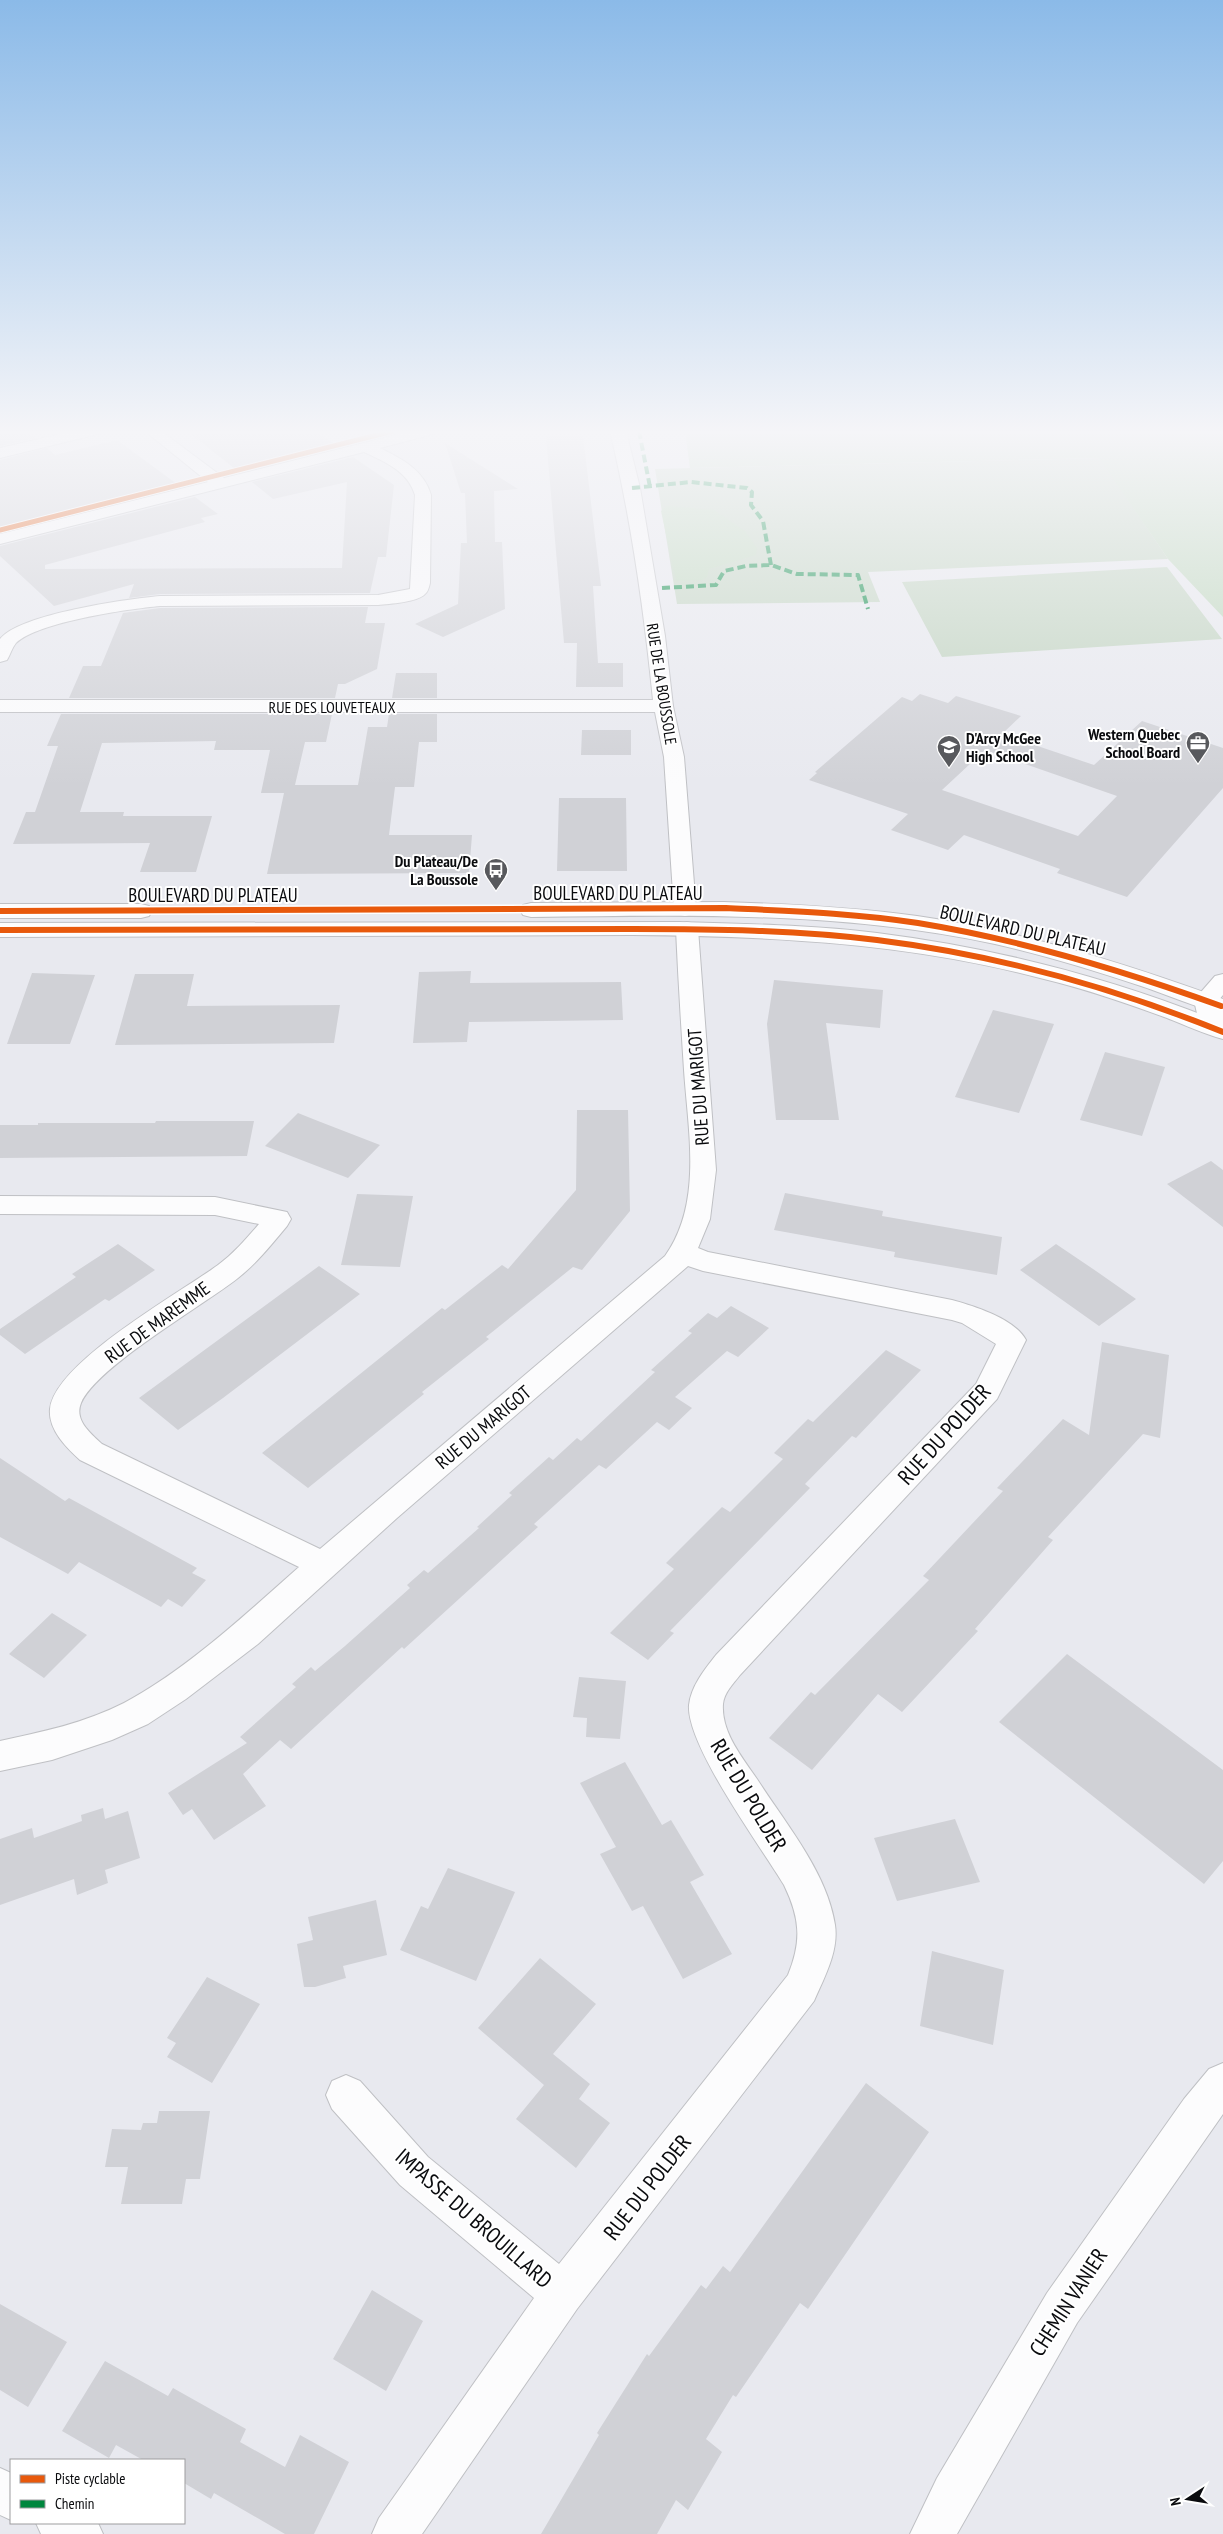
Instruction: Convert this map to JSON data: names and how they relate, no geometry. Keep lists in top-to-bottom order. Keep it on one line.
{"streets":{"street":["RUE DE LA BOUSSOLE","RUE DES LOUVETEAUX","BOULEVARD DU PLATEAU","RUE DU MARIGOT","RUE DE MAREMME","RUE DU POLDER","IMPASSE DU BROUILLARD","CHEMIN VANIER"]},"crossings":[["RUE DE LA BOUSSOLE","RUE DES LOUVETEAUX"],["RUE DE LA BOUSSOLE","BOULEVARD DU PLATEAU"],["RUE DE LA BOUSSOLE","RUE DU MARIGOT"],["BOULEVARD DU PLATEAU","RUE DU MARIGOT"],["RUE DU MARIGOT","RUE DE MAREMME"],["RUE DU MARIGOT","RUE DU POLDER"],["RUE DU POLDER","IMPASSE DU BROUILLARD"]],"places":{"office":["Western Quebec School Board"],"school or university":["D'Arcy McGee High School"],"bus stop":["Du Plateau/De La Boussole"]},"legend":["Piste cyclable","Chemin"],"north":"left"}
